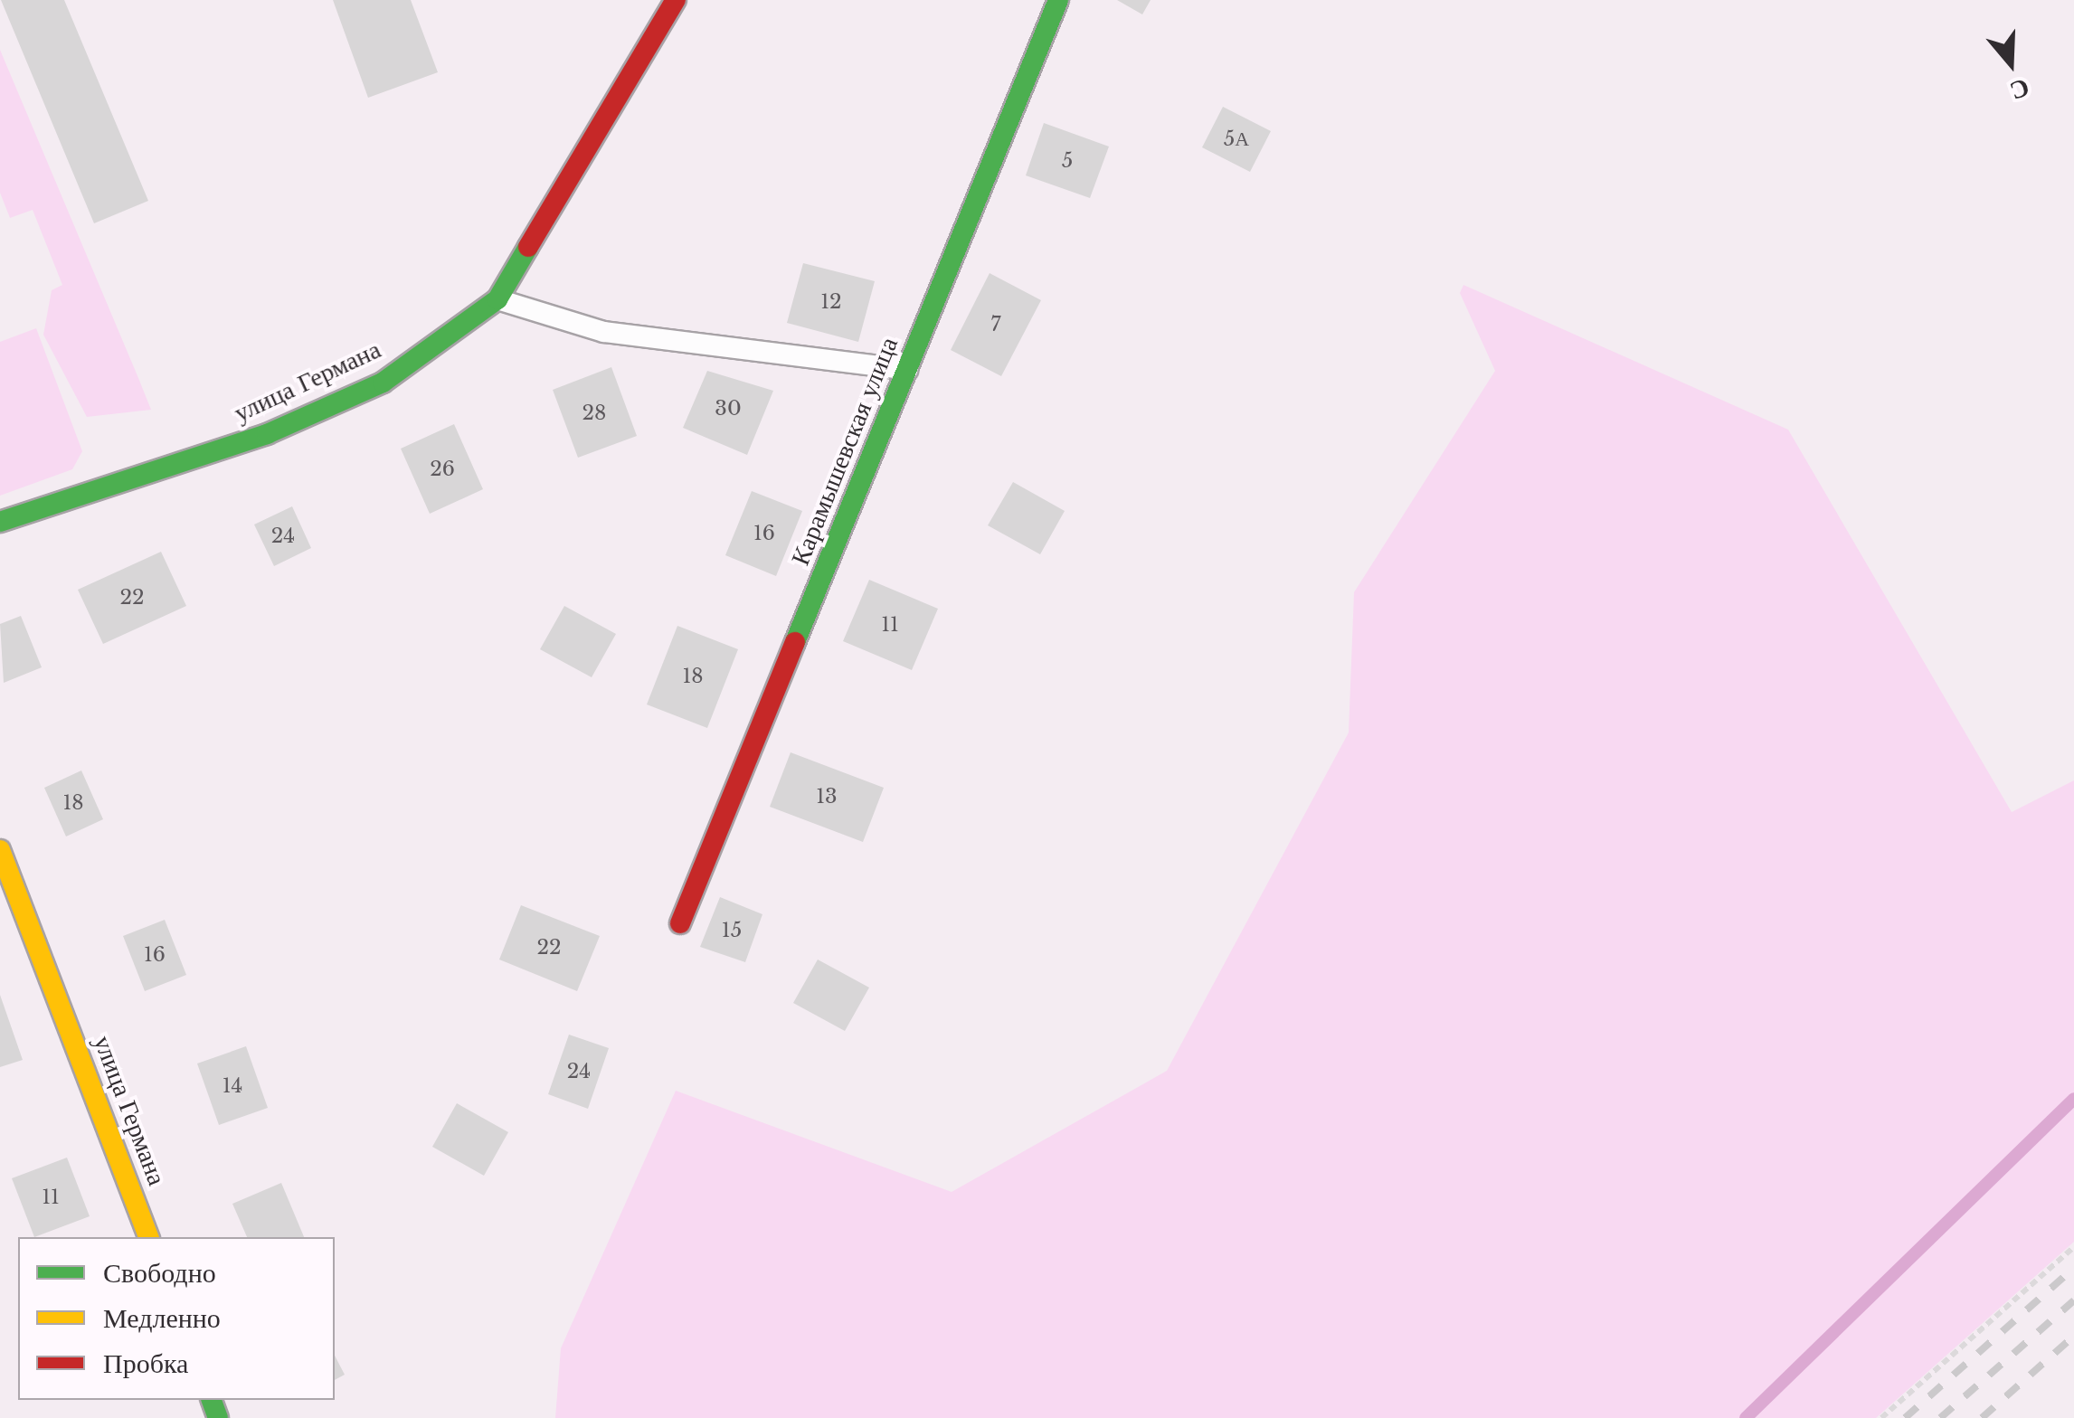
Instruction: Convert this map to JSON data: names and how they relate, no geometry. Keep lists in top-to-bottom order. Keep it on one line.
{"streets":{"street":["улица Германа","Карамышевская улица"]},"house_numbers":["5А","5","12","7","30","28","26","16","24","22","11","18","13","18","15","22","16","24","14","11"],"legend":["Свободно","Медленно","Пробка"],"north":"bottom"}
